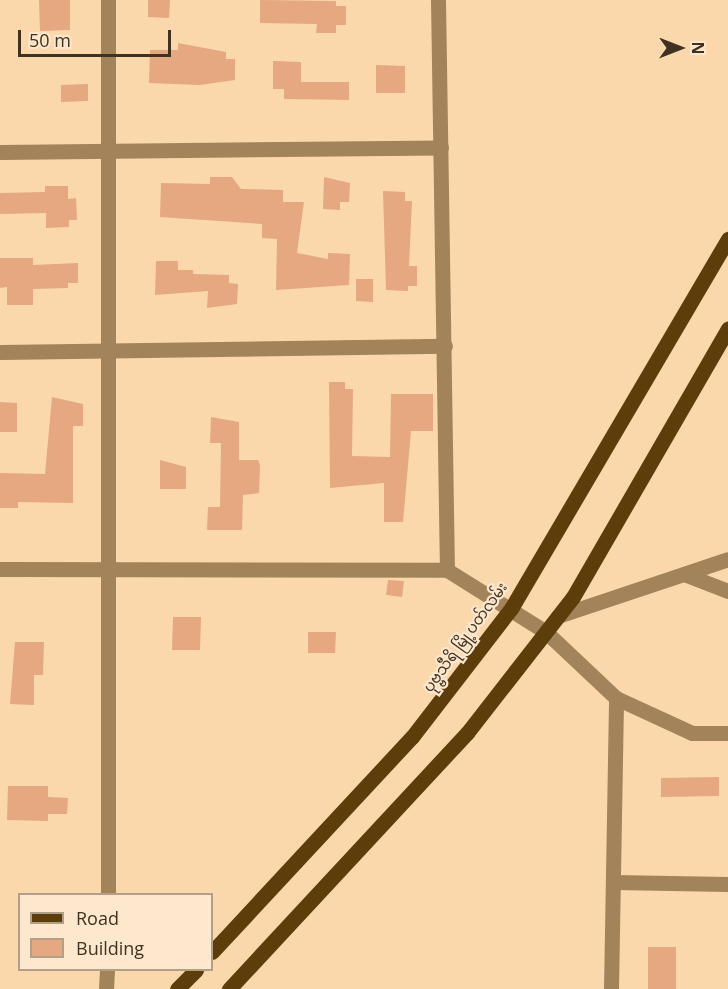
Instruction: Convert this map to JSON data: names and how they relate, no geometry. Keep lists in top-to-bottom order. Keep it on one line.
{"streets":{"main road":["ပုဗ္ဗသီရိ မြို့ပတ်လမ်း"]},"legend":["Road","Building"],"scale_bar":"50 m","north":"right"}
